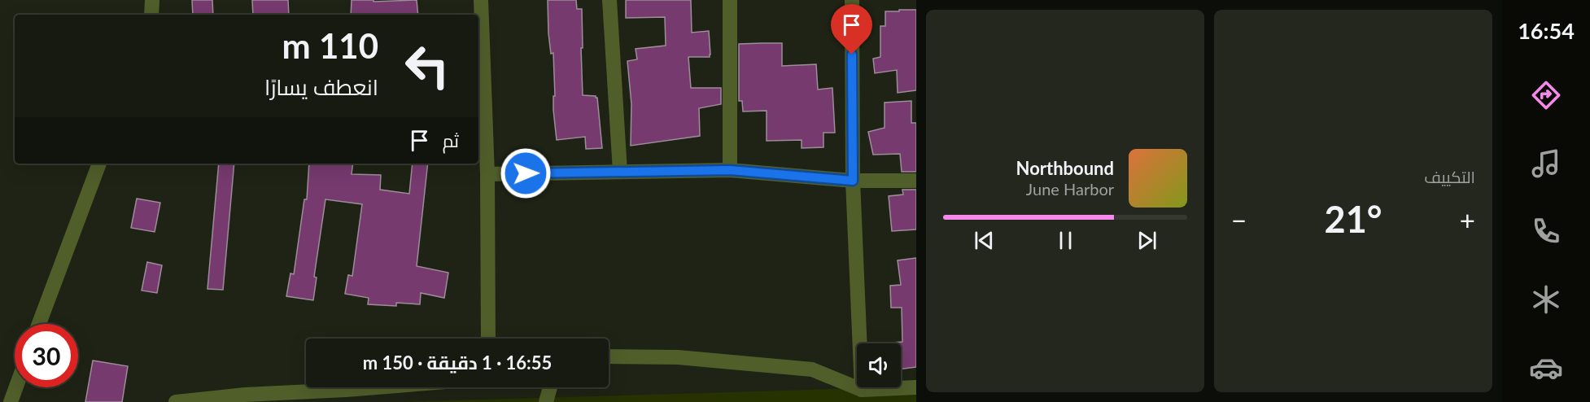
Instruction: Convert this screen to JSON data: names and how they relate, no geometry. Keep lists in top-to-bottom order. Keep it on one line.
{"page":{"tabs":"16:54","tile":"التكييف","turn":["110 m","انعطف يسارًا"],"then":"ثم","song":["Northbound","June Harbor"],"heat":["−","21°","+"],"limit":"30","trip":"16:55 · 1 دقيقة · 150 m"}}
